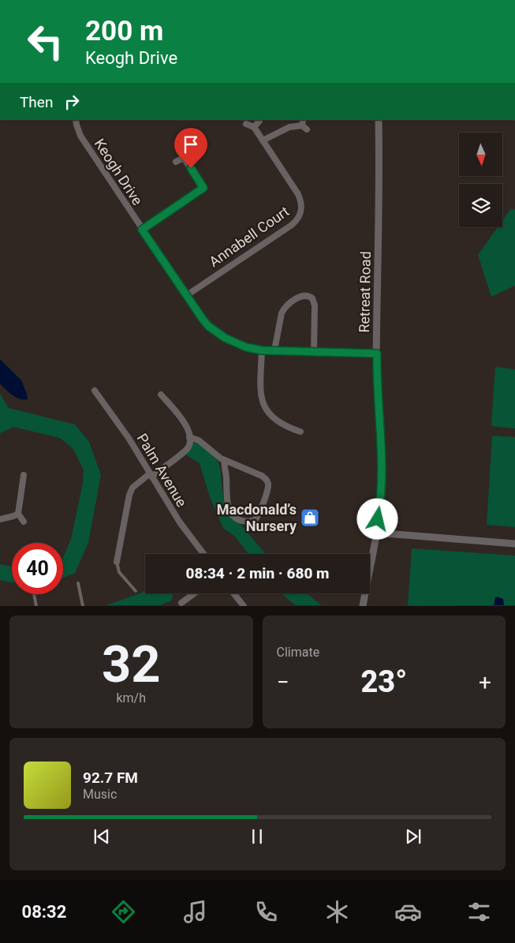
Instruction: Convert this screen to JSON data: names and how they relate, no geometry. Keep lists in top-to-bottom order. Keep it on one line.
{"streets":{"street":["Keogh Drive","Annabell Court","Retreat Road","Palm Avenue"]},"crossings":[["Keogh Drive","Annabell Court"],["Keogh Drive","Retreat Road"]],"places":{"shop":["Macdonald’s Nursery"]},"north":"bottom","page":{"turn":["200 m","Keogh Drive"],"then":"Then","limit":"40","trip":"08:34 · 2 min · 680 m","tile":[["32","km/h"],"Climate"],"heat":["−","23°","+"],"song":["92.7 FM","Music"],"tabs":"08:32"}}
